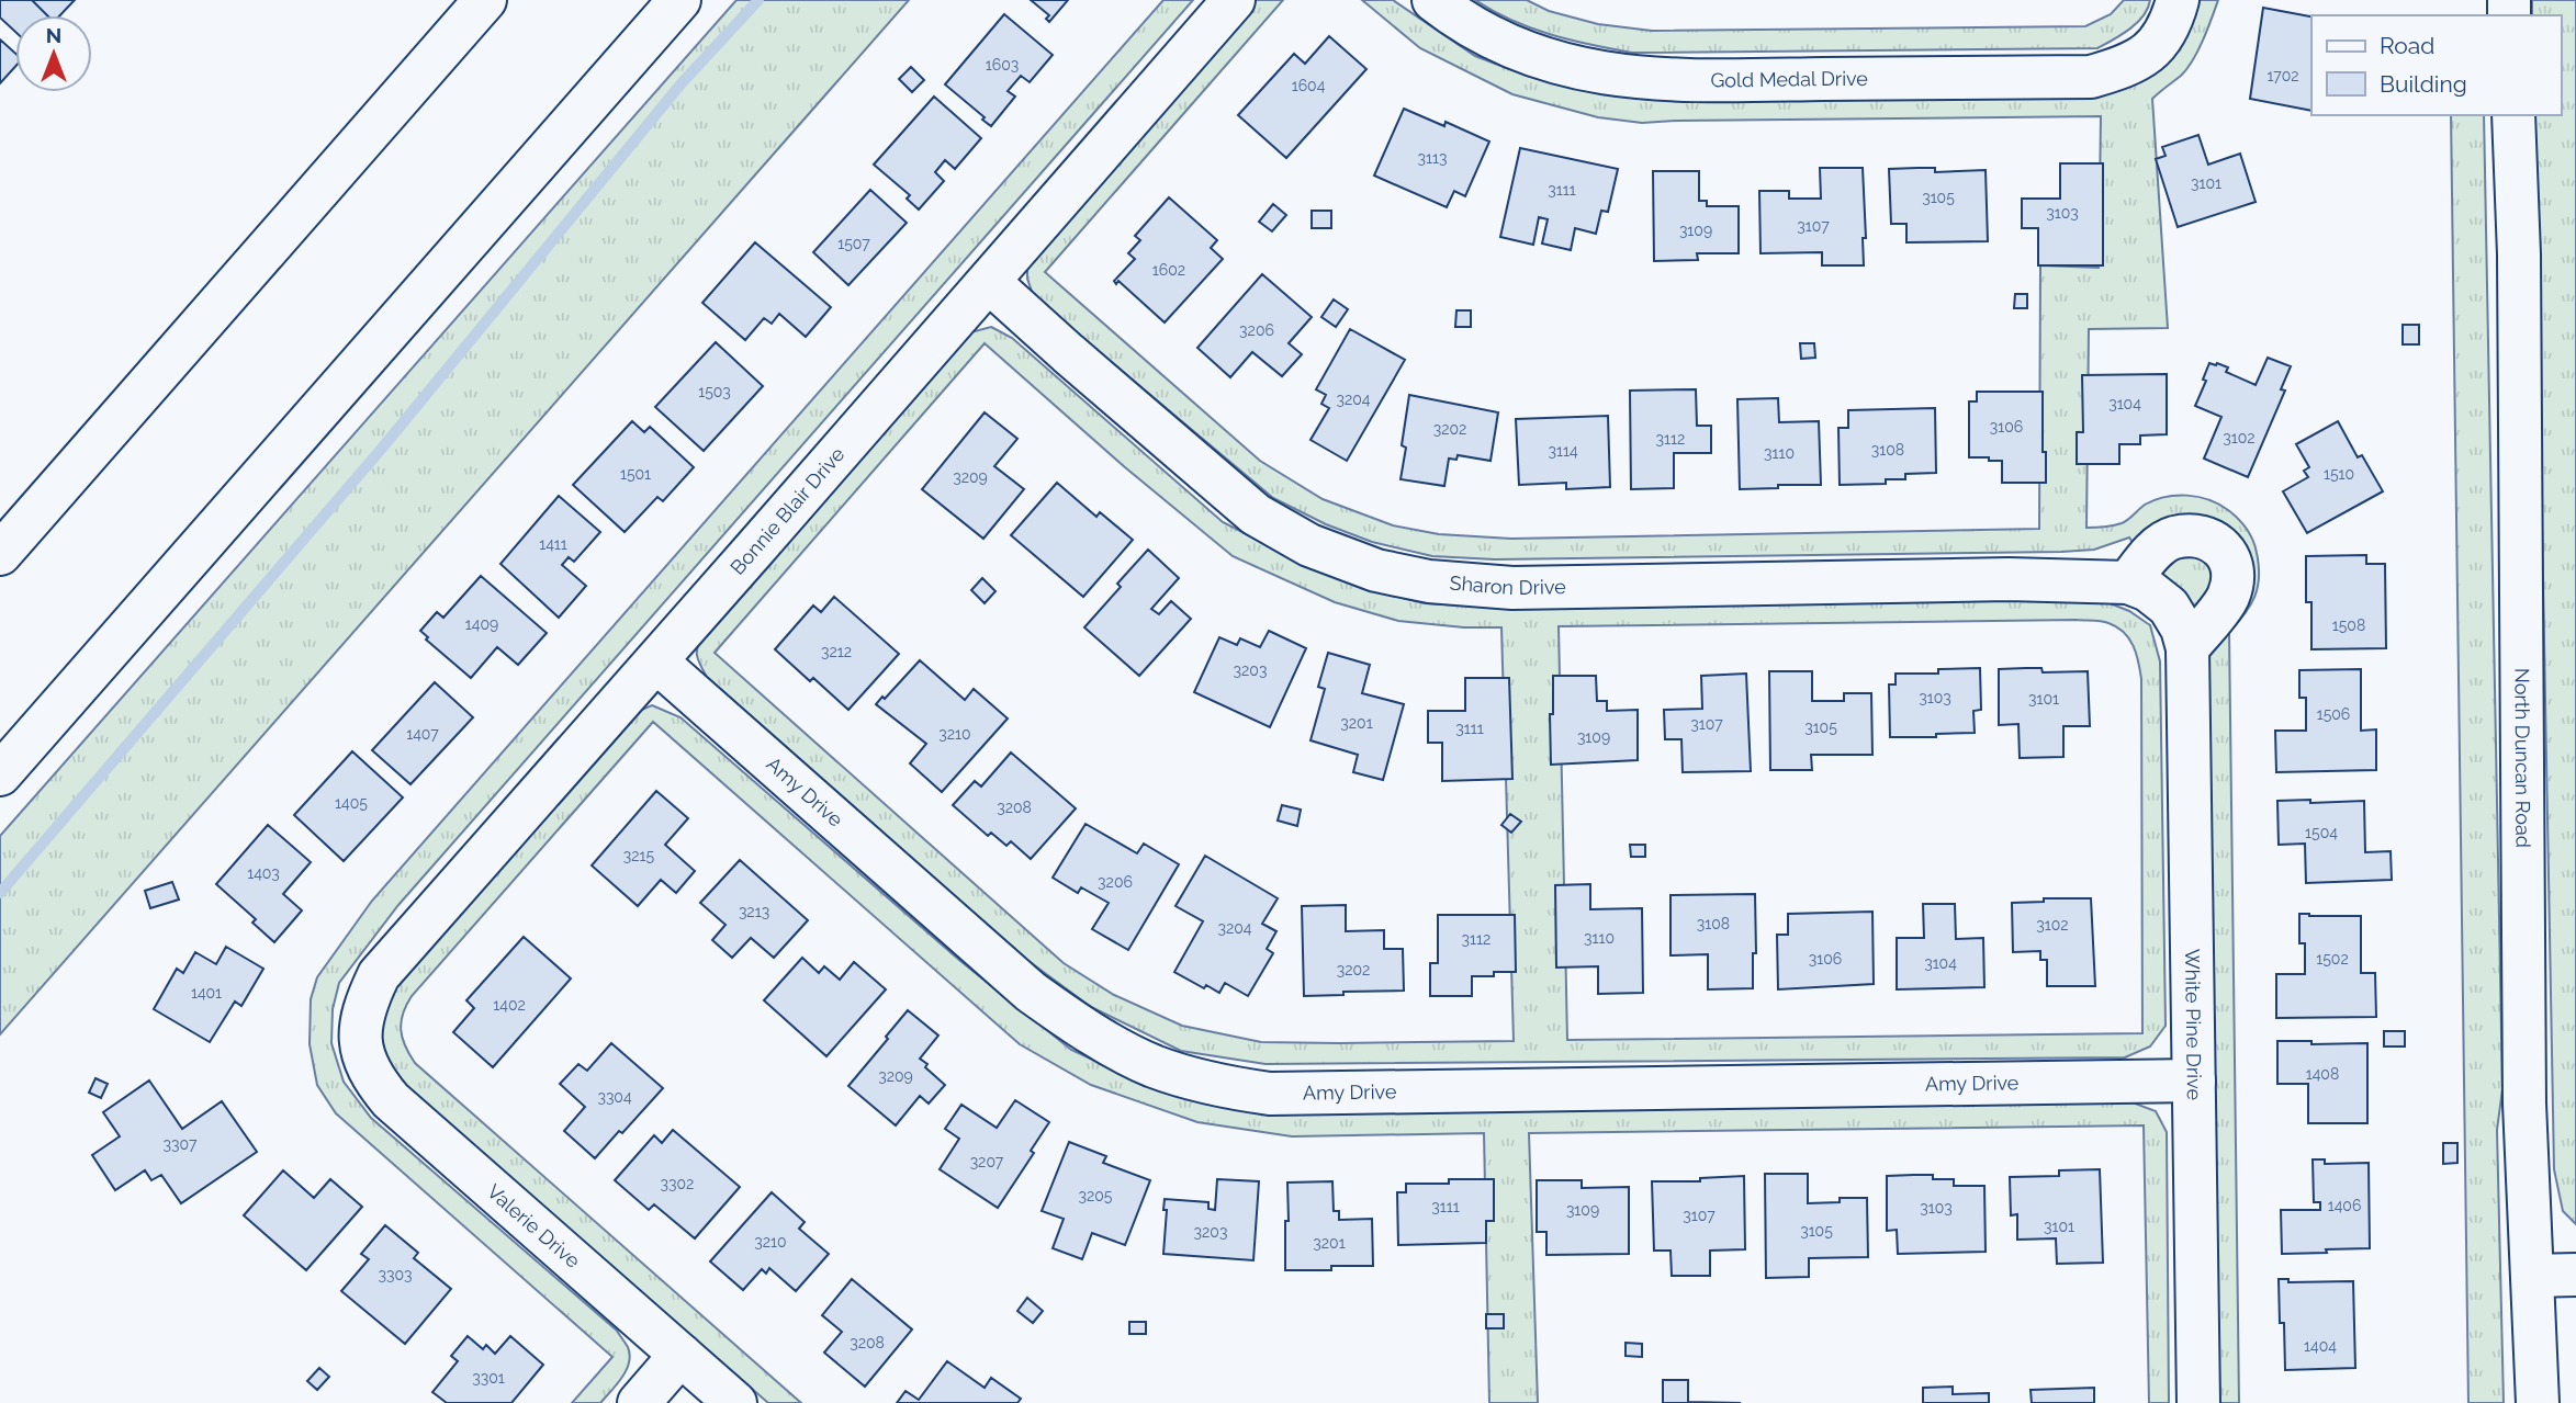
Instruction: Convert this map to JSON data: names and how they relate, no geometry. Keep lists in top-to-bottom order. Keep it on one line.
{"streets":{"main road":["Gold Medal Drive","Bonnie Blair Drive","Sharon Drive","North Duncan Road","Amy Drive","White Pine Drive","Valerie Drive"]},"crossings":[["Bonnie Blair Drive","Sharon Drive"],["Bonnie Blair Drive","Amy Drive"],["Bonnie Blair Drive","Valerie Drive"],["Sharon Drive","White Pine Drive"],["Amy Drive","White Pine Drive"]],"house_numbers":["1603","1702","1604","3113","3101","3111","3105","3103","3107","3109","1507","1602","3206","1503","3204","3104","3106","3202","3102","3112","3108","3114","3110","1501","1510","3209","1411","1409","1508","3212","3203","3103","3101","1506","3201","3107","3105","3111","1407","3210","3109","1405","3208","1504","3215","1403","3206","3213","3108","3102","3204","3110","3112","3106","1502","3104","3202","1401","1402","1408","3209","3304","3307","3207","3302","3205","1406","3111","3103","3109","3107","3101","3105","3203","3210","3201","3303","3208","1404","3301"],"legend":["Road","Building"],"north":"top"}
